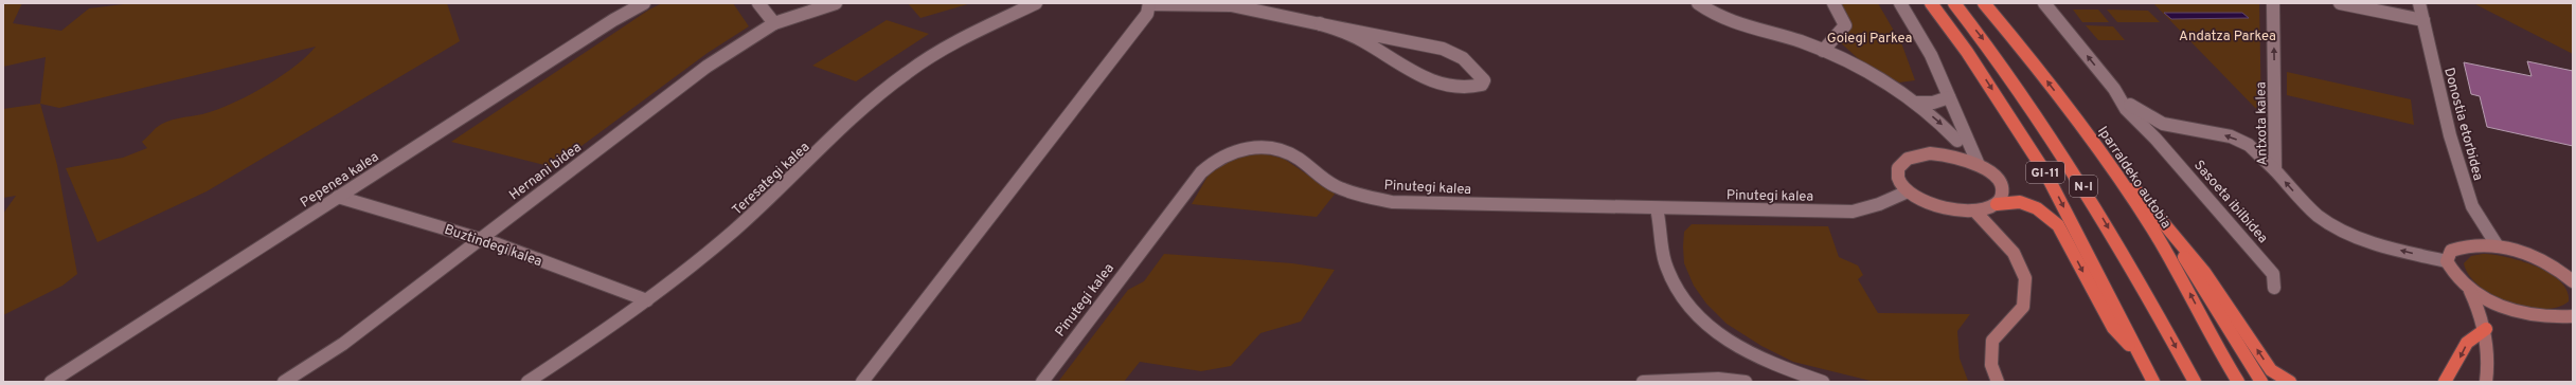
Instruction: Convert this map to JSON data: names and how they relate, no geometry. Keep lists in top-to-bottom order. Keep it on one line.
{"streets":{"highway":["GI-11","Iparraldeko autobia","N-I"],"street":["Antxota kalea","Donostia etorbidea","Hernani bidea","Teresategi kalea","Pepenea kalea","Pinutegi kalea","Sasoeta ibilbidea","Buztindegi kalea"]},"crossings":[["Antxota kalea","Sasoeta ibilbidea"],["Hernani bidea","Buztindegi kalea"],["Teresategi kalea","Buztindegi kalea"],["Pepenea kalea","Buztindegi kalea"]],"one_way":["Antxota kalea"],"parks":["Andatza Parkea","Goiegi Parkea"]}
